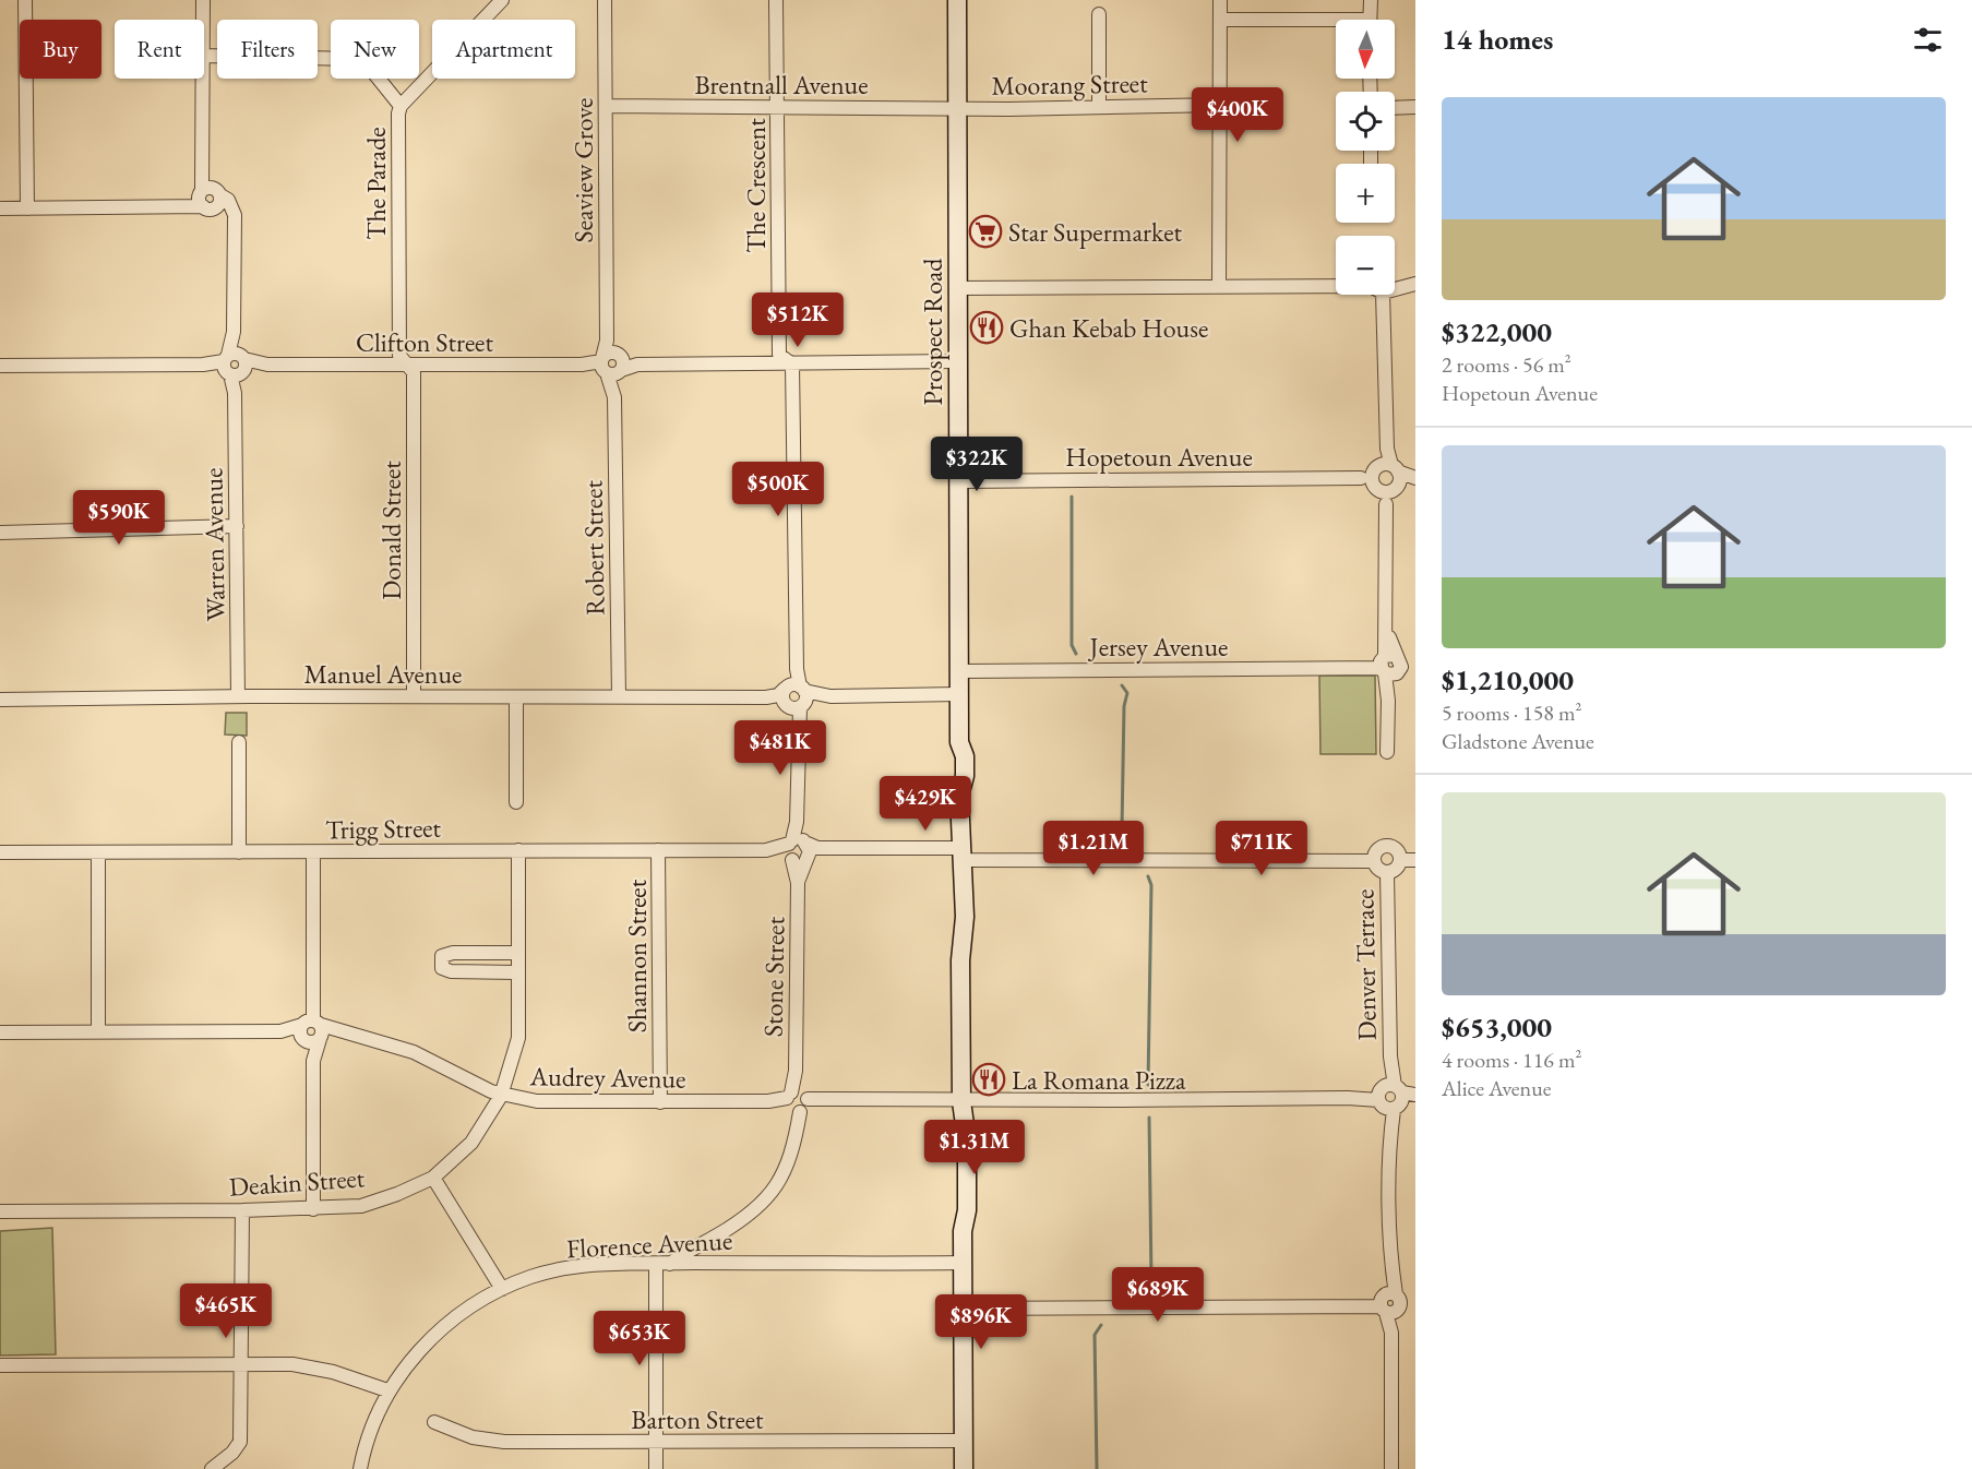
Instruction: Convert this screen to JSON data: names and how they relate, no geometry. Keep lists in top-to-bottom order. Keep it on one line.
{"streets":{"main road":["Prospect Road"],"street":["Brentnall Avenue","Moorang Street","Seaview Grove","The Parade","The Crescent","Clifton Street","Hopetoun Avenue","Donald Street","Warren Avenue","Robert Street","Jersey Avenue","Manuel Avenue","Trigg Street","Shannon Street","Denver Terrace","Stone Street","Audrey Avenue","Deakin Street","Florence Avenue","Barton Street"]},"crossings":[["Brentnall Avenue","Moorang Street"],["Brentnall Avenue","Seaview Grove"],["Brentnall Avenue","The Crescent"],["Brentnall Avenue","Prospect Road"],["Moorang Street","Prospect Road"],["Seaview Grove","Clifton Street"],["Seaview Grove","Robert Street"],["The Parade","Clifton Street"],["The Parade","Donald Street"],["The Crescent","Clifton Street"],["The Crescent","Stone Street"],["Prospect Road","Clifton Street"],["Prospect Road","Hopetoun Avenue"],["Prospect Road","Jersey Avenue"],["Prospect Road","Manuel Avenue"],["Prospect Road","Trigg Street"],["Prospect Road","Audrey Avenue"],["Prospect Road","Florence Avenue"],["Prospect Road","Barton Street"],["Clifton Street","Donald Street"],["Clifton Street","Warren Avenue"],["Clifton Street","Robert Street"],["Clifton Street","Stone Street"],["Donald Street","Manuel Avenue"],["Warren Avenue","Manuel Avenue"],["Robert Street","Manuel Avenue"],["Manuel Avenue","Stone Street"],["Trigg Street","Shannon Street"],["Trigg Street","Denver Terrace"],["Trigg Street","Stone Street"],["Trigg Street","Deakin Street"],["Shannon Street","Audrey Avenue"],["Denver Terrace","Audrey Avenue"],["Stone Street","Audrey Avenue"],["Stone Street","Florence Avenue"],["Audrey Avenue","Deakin Street"]],"places":{"supermarket":["Star Supermarket"],"restaurant":["Ghan Kebab House","La Romana Pizza"]},"north":"bottom","page":{"heading":"14 homes","map_buttons":["+","−"],"chip":["Buy","Rent","Filters","New","Apartment"],"list":[{"name":"$322,000","note":"2 rooms · 56 m² · Hopetoun Avenue"},{"name":"$1,210,000","note":"5 rooms · 158 m² · Gladstone Avenue"},{"name":"$653,000","note":"4 rooms · 116 m² · Alice Avenue"}],"price":["$400K","$512K","$322K","$500K","$590K","$481K","$429K","$1.21M","$711K","$1.31M","$689K","$465K","$896K","$653K"]}}
